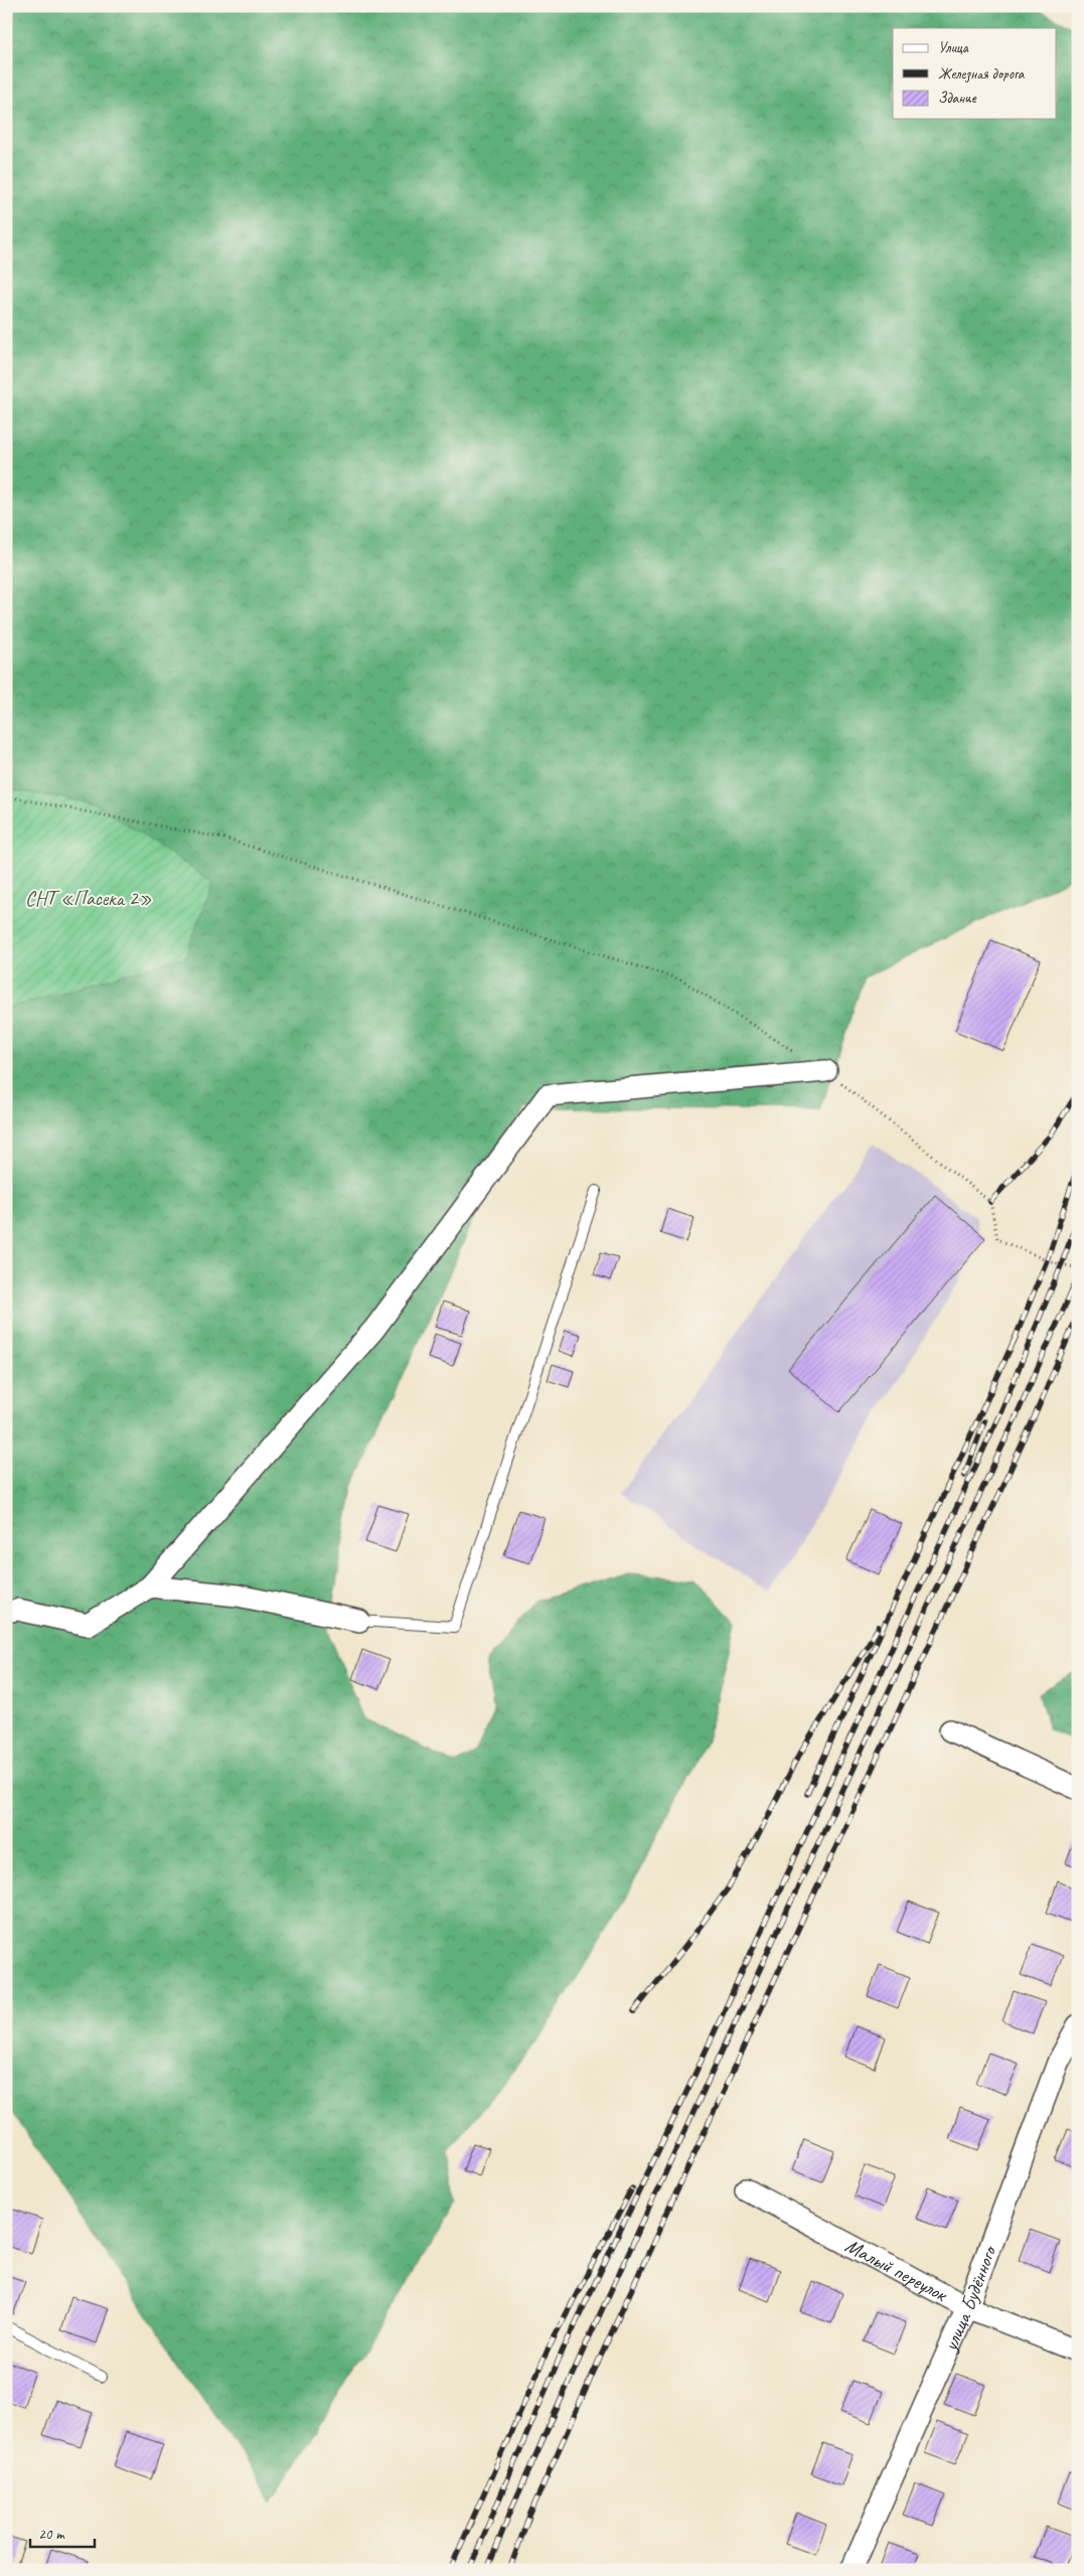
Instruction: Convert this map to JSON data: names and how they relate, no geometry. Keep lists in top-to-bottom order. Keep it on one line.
{"streets":{"street":["Малый переулок","улица Будённого"]},"crossings":[["Малый переулок","улица Будённого"]],"parks":["СНТ «Пасека 2»"],"legend":["Улица","Железная дорога","Здание"],"scale_bar":"20 m"}
